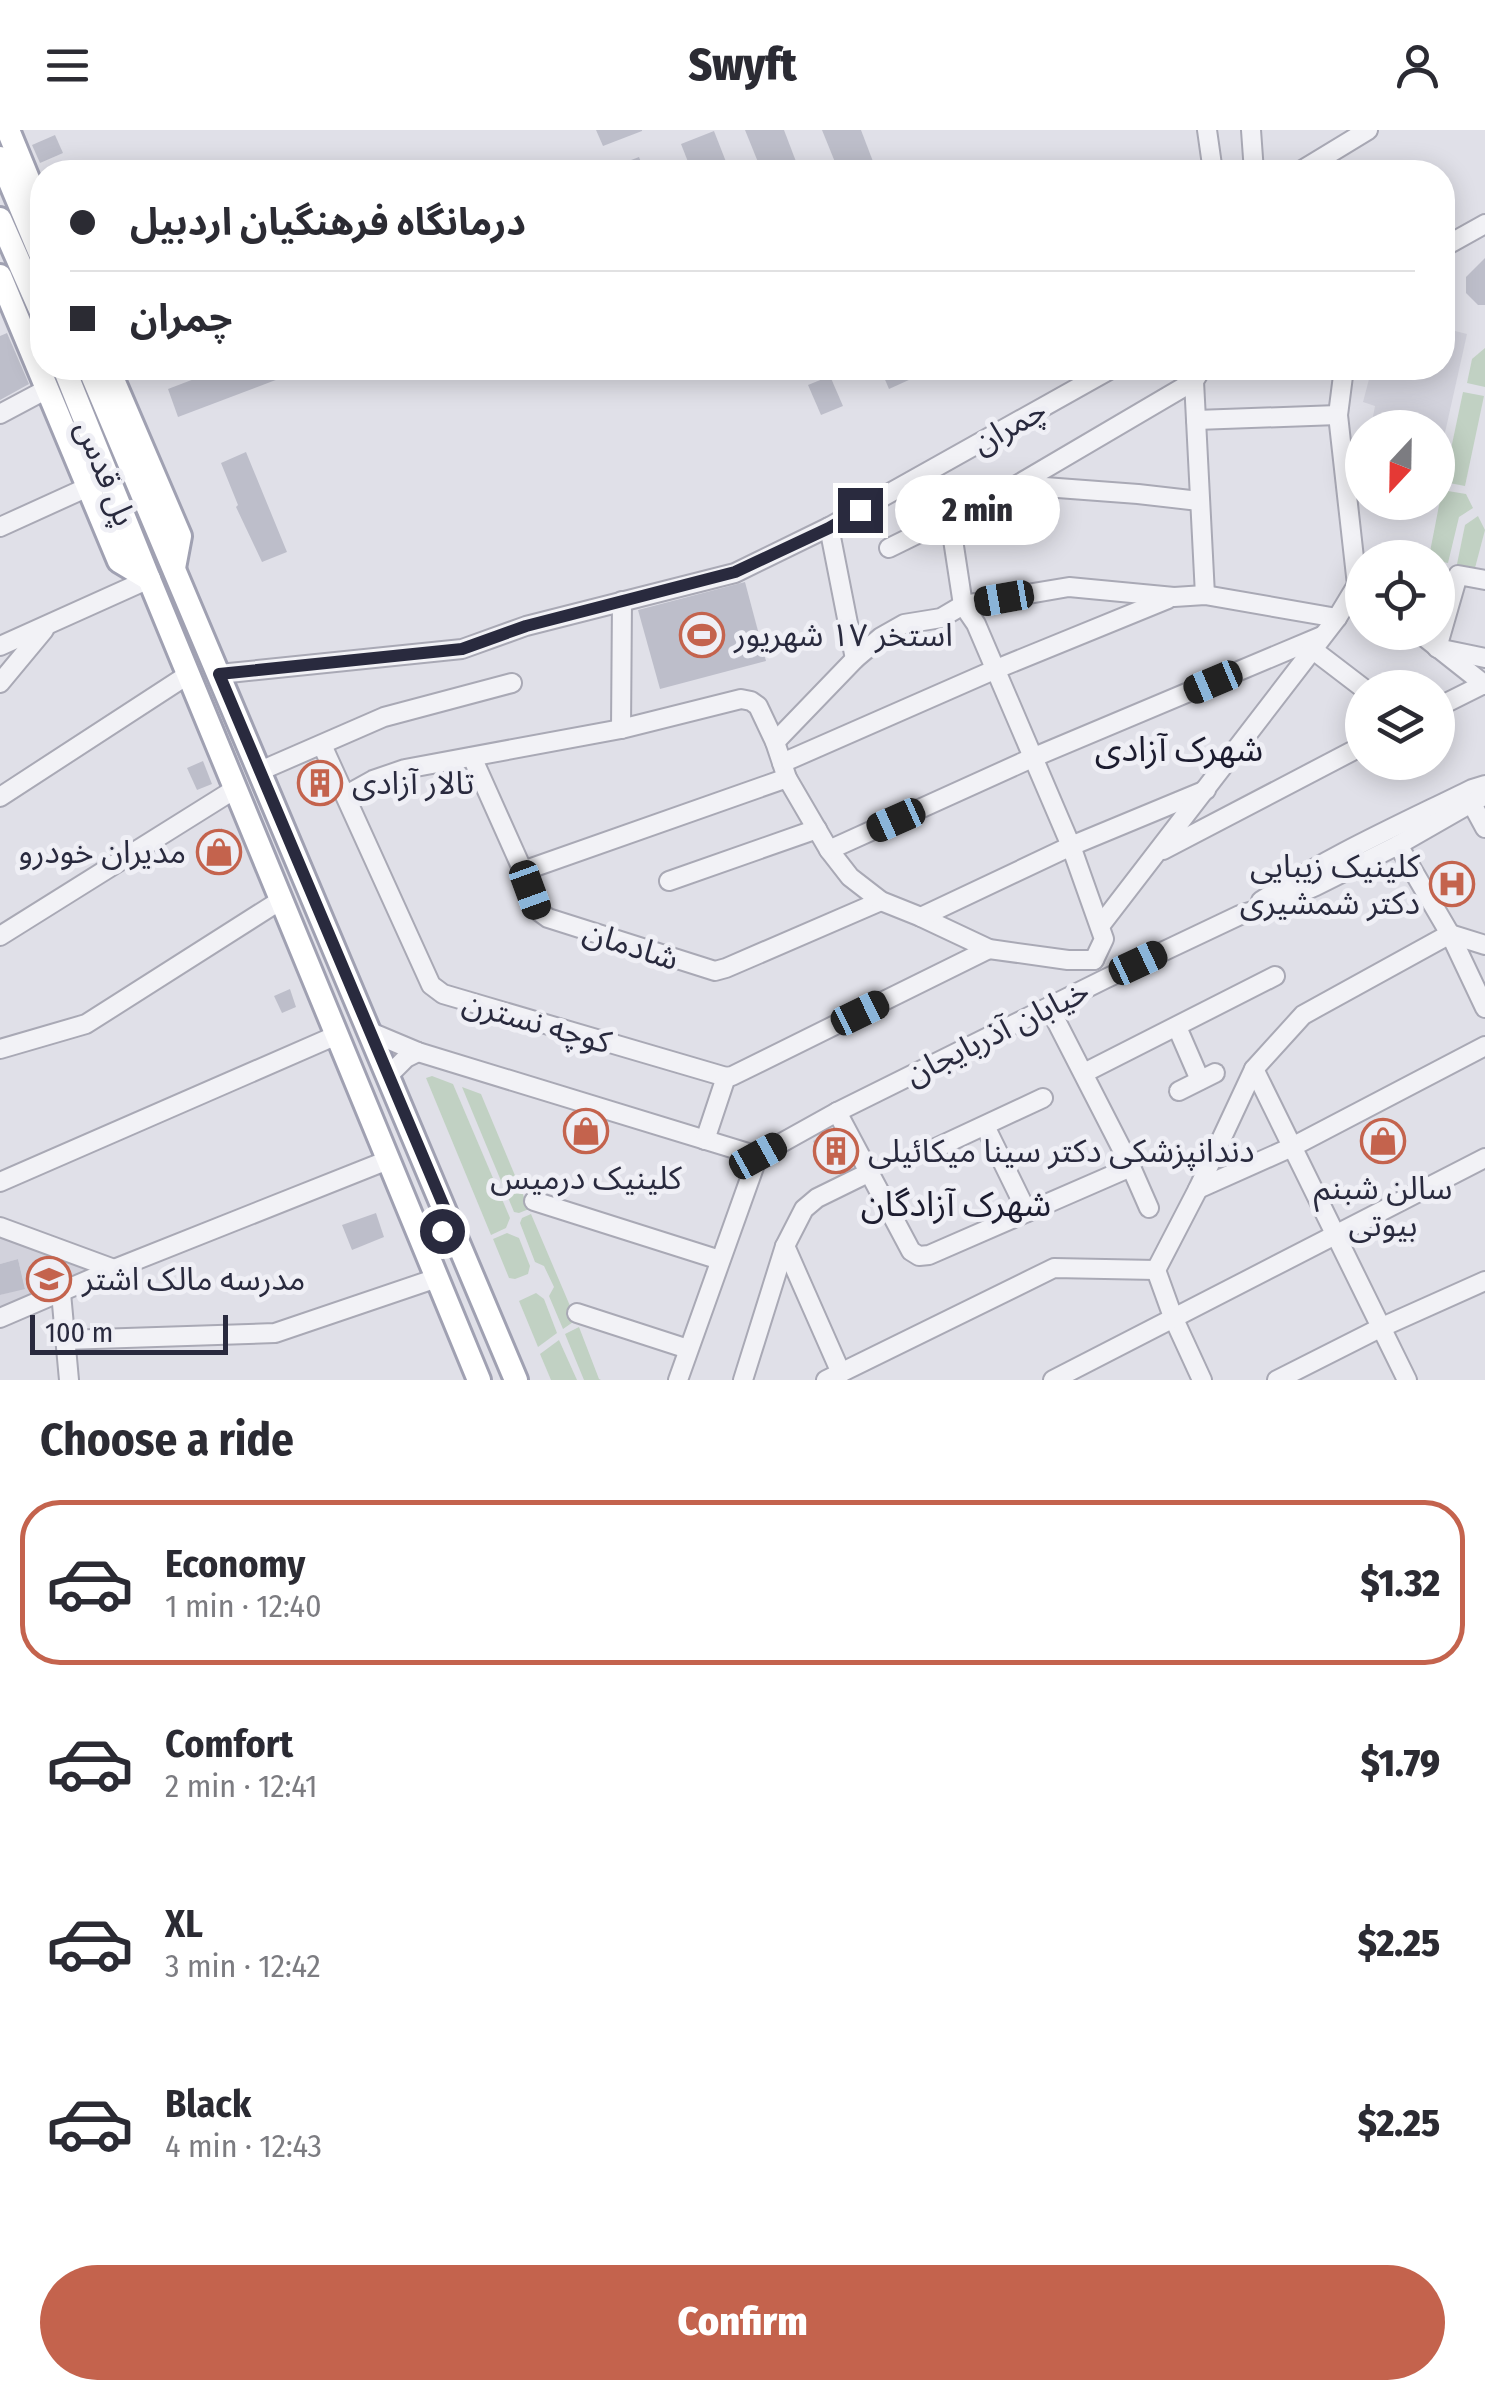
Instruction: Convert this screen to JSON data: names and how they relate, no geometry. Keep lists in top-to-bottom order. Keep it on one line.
{"streets":{"main road":["پل قدس"],"street":["چمران","شادمان","کوچه نسترن","خیابان آذربایجان"]},"crossings":[["چمران","پل قدس"]],"districts":["شهرک آزادی","شهرک آزادگان"],"places":{"sports":["استخر ١٧ شهریور"],"building":["تالار آزادی","دندانپزشکی دکتر سینا میکائیلی"],"shop":["مدیران خودرو","کلینیک درمیس","سالن شبنم بیوتی"],"hospital":["کلینیک زیبایی دکتر شمشیری"],"school or university":["مدرسه مالک اشتر"]},"scale_bar":"100 m","north":"bottom","page":{"header":"Swyft","banner":["درمانگاه فرهنگیان اردبیل","چمران"],"bubble":"2 min","scale":"100 m","heading":"Choose a ride","list":[{"name":"Economy","note":"1 min · 12:40","value":"$1.32"},{"name":"Comfort","note":"2 min · 12:41","value":"$1.79"},{"name":"XL","note":"3 min · 12:42","value":"$2.25"},{"name":"Black","note":"4 min · 12:43","value":"$2.25"}],"buttons":"Confirm"}}
